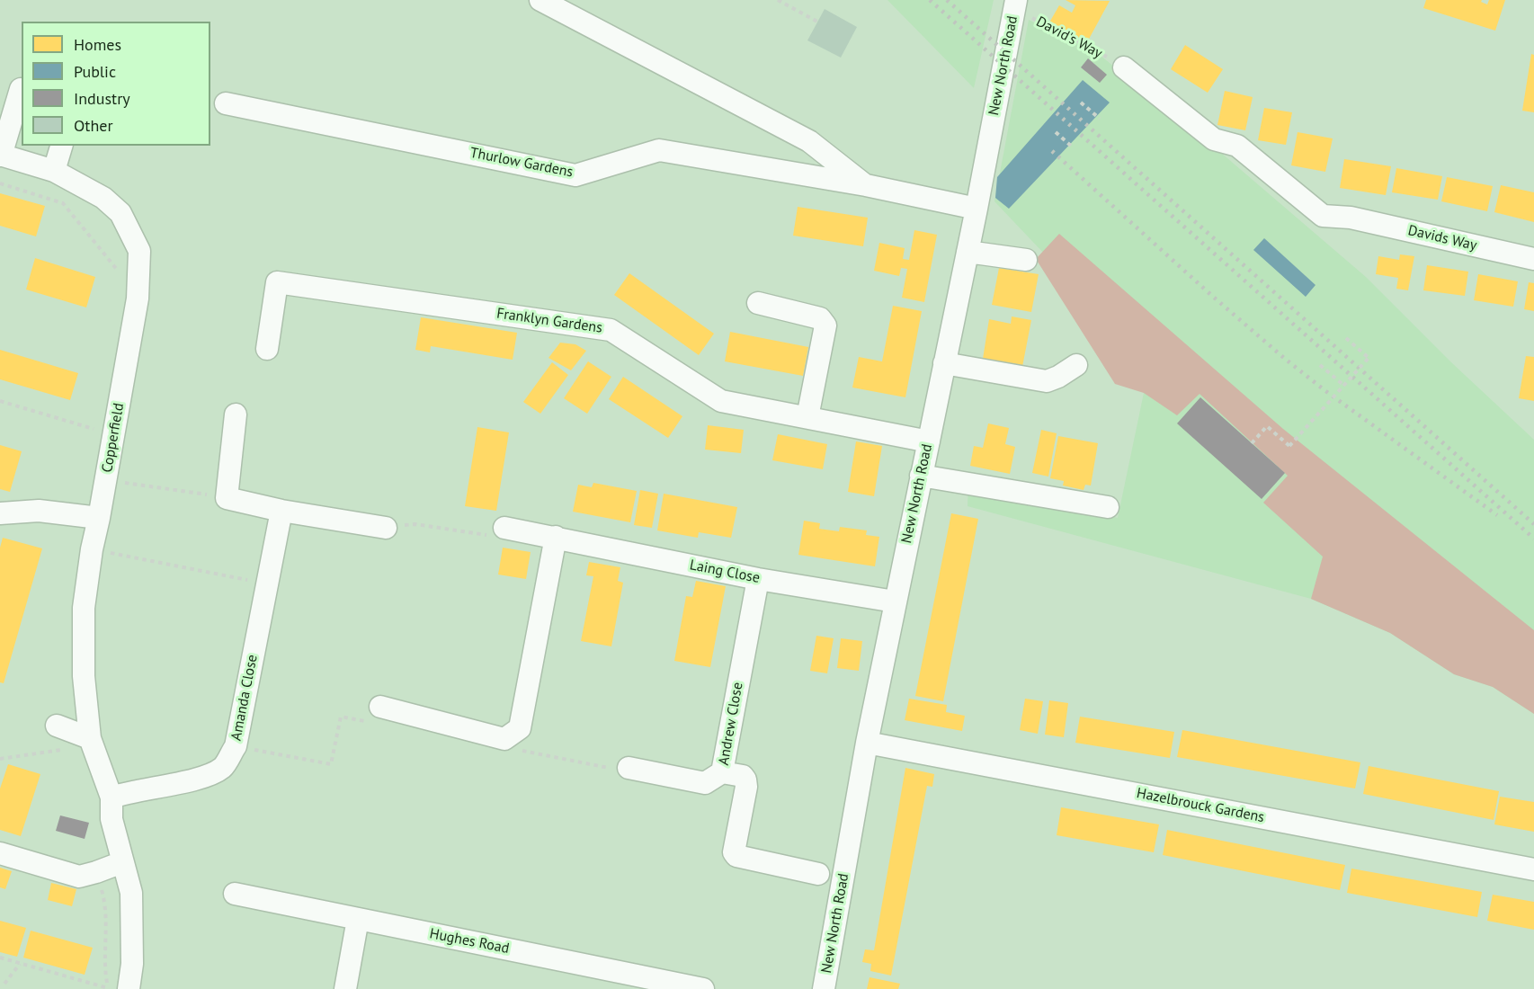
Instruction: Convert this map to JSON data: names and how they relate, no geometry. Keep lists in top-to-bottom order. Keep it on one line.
{"streets":{"street":["New North Road","Thurlow Gardens","Davids Way","Franklyn Gardens","Copperfield","Laing Close","Amanda Close","Andrew Close","Hazelbrouck Gardens","Hughes Road"],"path":["David's Way"]},"crossings":[["David's Way","New North Road"],["David's Way","Davids Way"],["New North Road","Thurlow Gardens"],["New North Road","Franklyn Gardens"],["New North Road","Laing Close"],["New North Road","Hazelbrouck Gardens"],["Copperfield","Amanda Close"],["Laing Close","Andrew Close"]],"legend":["Homes","Public","Industry","Other"]}
